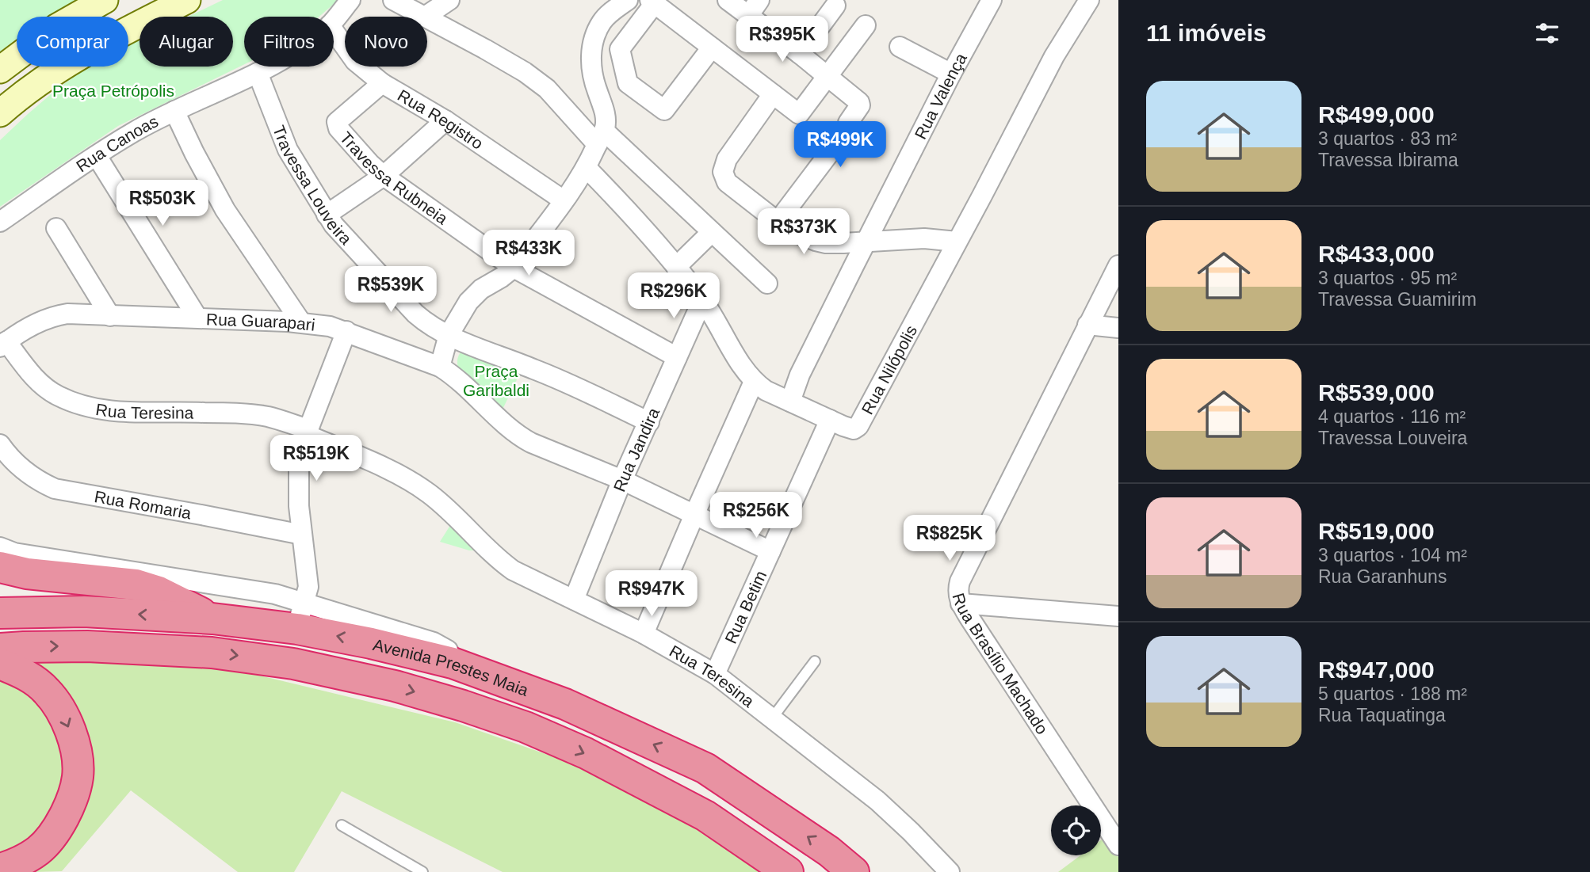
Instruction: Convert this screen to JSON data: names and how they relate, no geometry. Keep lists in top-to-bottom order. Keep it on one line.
{"streets":{"highway":["Avenida Prestes Maia"],"street":["Rua Valença","Rua Registro","Rua Canoas","Travessa Rubneia","Travessa Louveira","Rua Guarapari","Rua Nilópolis","Rua Teresina","Rua Jandira","Rua Romaria","Rua Betim","Rua Brasílio Machado"]},"crossings":[["Rua Valença","Rua Nilópolis"],["Rua Registro","Travessa Rubneia"],["Rua Canoas","Travessa Louveira"],["Travessa Rubneia","Rua Jandira"],["Travessa Louveira","Rua Jandira"],["Rua Guarapari","Rua Teresina"],["Rua Guarapari","Rua Jandira"],["Rua Guarapari","Rua Betim"],["Rua Nilópolis","Rua Jandira"],["Rua Nilópolis","Rua Betim"],["Rua Teresina","Rua Jandira"],["Rua Teresina","Rua Betim"]],"parks":["Praça Petrópolis","Praça Garibaldi"],"page":{"heading":"11 imóveis","price":["R$395K","R$499K","R$503K","R$373K","R$433K","R$539K","R$296K","R$519K","R$256K","R$825K","R$947K"],"chip":["Comprar","Alugar","Filtros","Novo"],"list":[{"name":"R$499,000","note":"3 quartos · 83 m² · Travessa Ibirama"},{"name":"R$433,000","note":"3 quartos · 95 m² · Travessa Guamirim"},{"name":"R$539,000","note":"4 quartos · 116 m² · Travessa Louveira"},{"name":"R$519,000","note":"3 quartos · 104 m² · Rua Garanhuns"},{"name":"R$947,000","note":"5 quartos · 188 m² · Rua Taquatinga"}]}}
